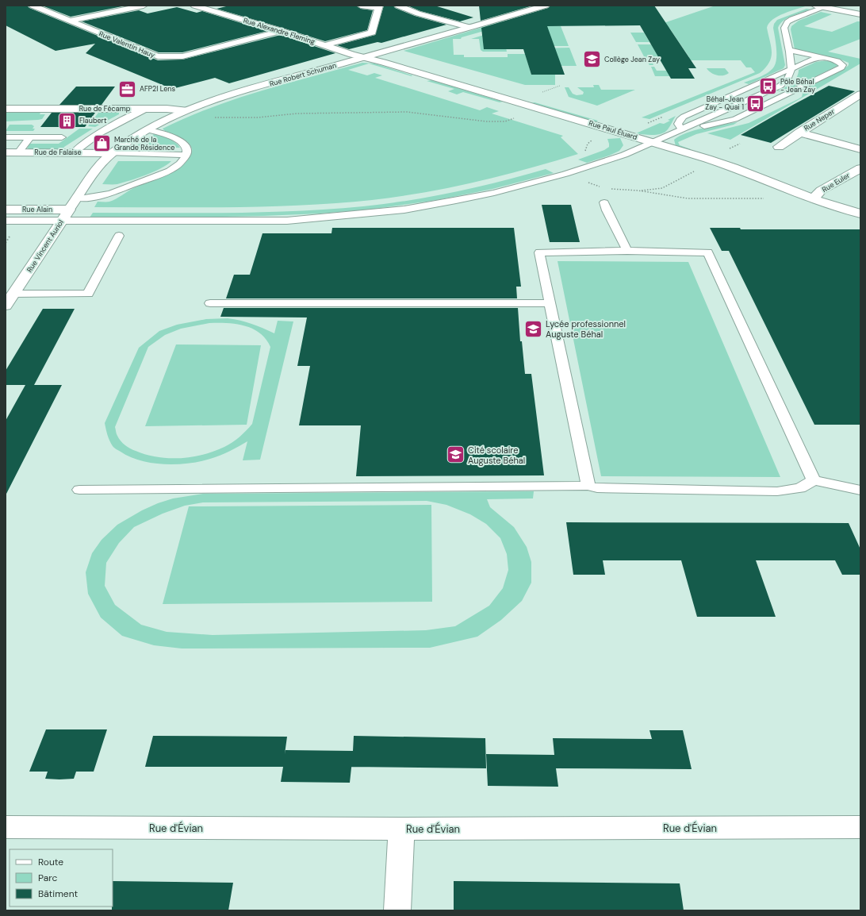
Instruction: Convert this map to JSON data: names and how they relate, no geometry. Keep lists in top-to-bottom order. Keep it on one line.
{"streets":{"street":["Rue Alexandre Fleming","Rue Valentin Hauy","Rue Robert Schuman","Rue de Fécamp","Rue Neper","Rue Paul Éluard","Rue de Falaise","Rue Euler","Rue Alain","Rue Vincent Auriol","Rue d'Évian"]},"crossings":[["Rue Alexandre Fleming","Rue Valentin Hauy"],["Rue Alexandre Fleming","Rue Robert Schuman"],["Rue Alexandre Fleming","Rue Paul Éluard"],["Rue Robert Schuman","Rue de Fécamp"],["Rue Robert Schuman","Rue Paul Éluard"],["Rue Robert Schuman","Rue de Falaise"],["Rue Robert Schuman","Rue Vincent Auriol"],["Rue Paul Éluard","Rue Euler"],["Rue Alain","Rue Vincent Auriol"]],"places":{"school or university":["Collège Jean Zay","Lycée professionnel Auguste Béhal","Cité scolaire Auguste Béhal"],"bus stop":["Pôle Béhal - Jean Zay","Béhal-Jean Zay - Quai 1"],"office":["AFP2I Lens"],"building":["Flaubert"],"shop":["Marché de la Grande Résidence"]},"legend":["Route","Parc","Bâtiment"]}
